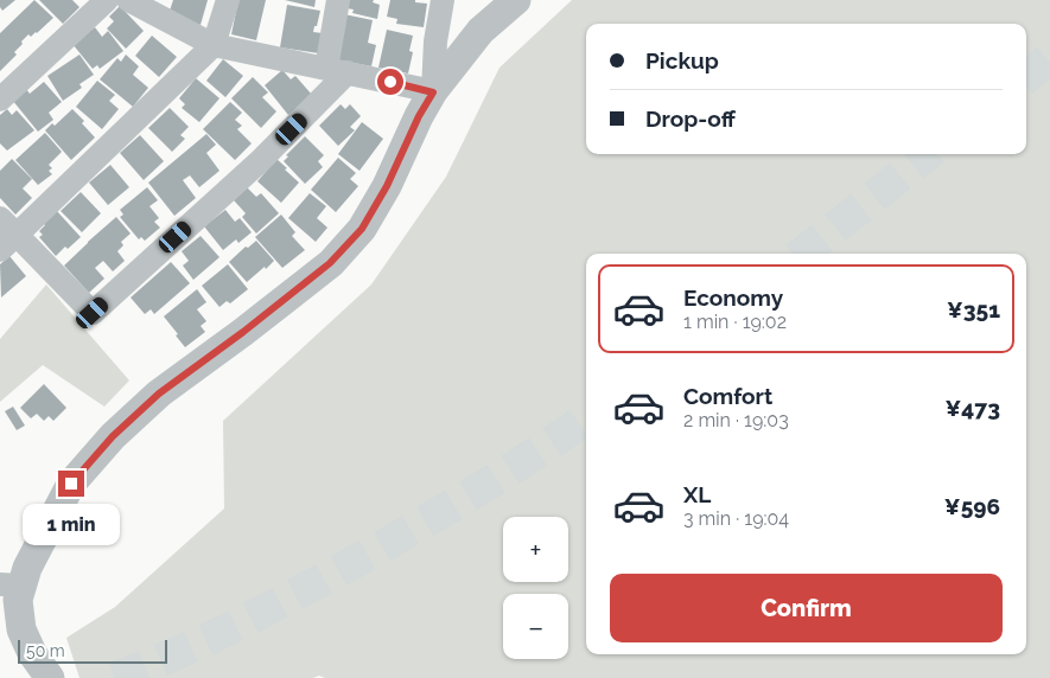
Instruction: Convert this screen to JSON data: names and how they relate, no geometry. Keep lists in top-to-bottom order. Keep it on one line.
{"scale_bar":"50 m","page":{"banner":["Pickup","Drop-off"],"list":[{"name":"Economy","note":"1 min · 19:02","value":"¥351"},{"name":"Comfort","note":"2 min · 19:03","value":"¥473"},{"name":"XL","note":"3 min · 19:04","value":"¥596"}],"bubble":"1 min","map_buttons":["+","−"],"buttons":"Confirm","scale":"50 m"}}
